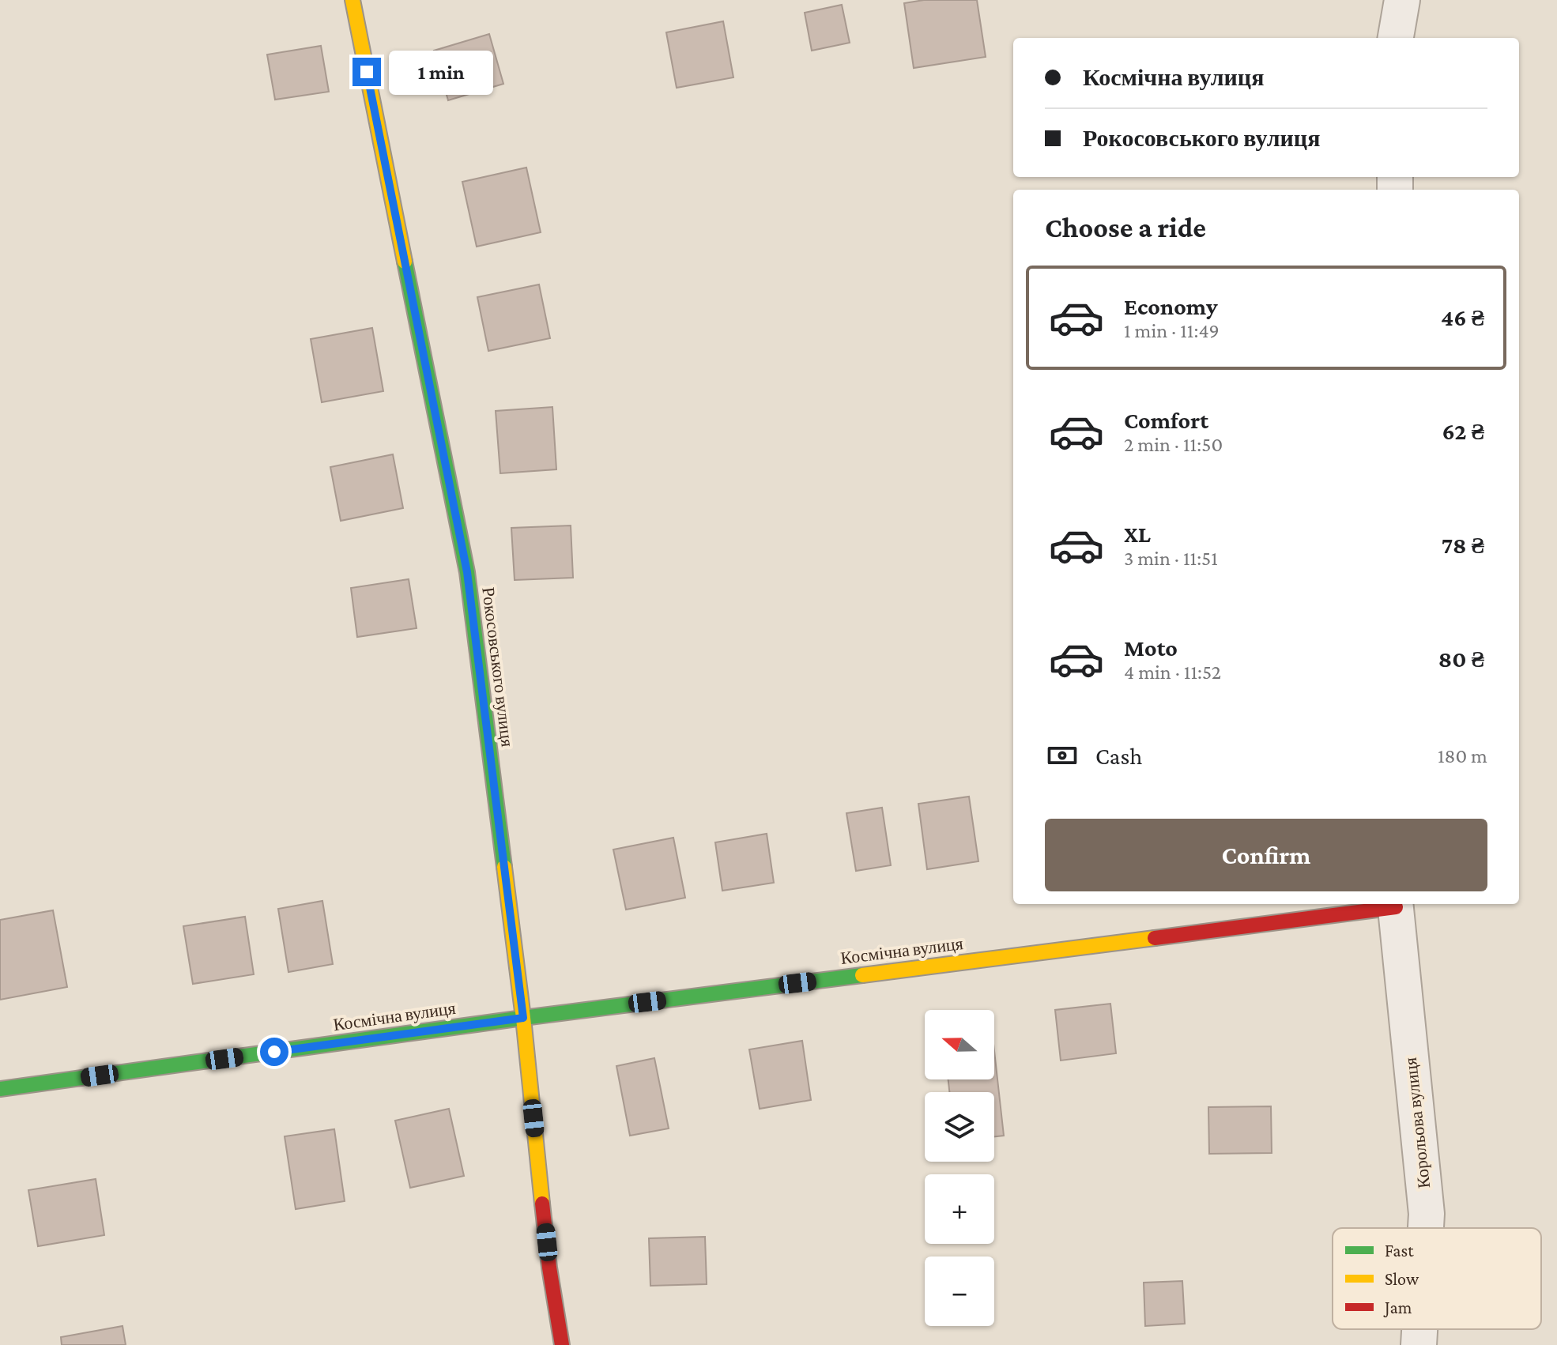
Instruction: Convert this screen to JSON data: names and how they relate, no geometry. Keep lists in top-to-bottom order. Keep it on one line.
{"streets":{"street":["Рокосовського вулиця","Космічна вулиця","Корольова вулиця"]},"crossings":[["Рокосовського вулиця","Космічна вулиця"],["Космічна вулиця","Корольова вулиця"]],"legend":["Fast","Slow","Jam"],"north":"left","page":{"banner":["Космічна вулиця","Рокосовського вулиця"],"bubble":"1 min","heading":"Choose a ride","list":[{"name":"Economy","note":"1 min · 11:49","value":"46 ₴"},{"name":"Comfort","note":"2 min · 11:50","value":"62 ₴"},{"name":"XL","note":"3 min · 11:51","value":"78 ₴"},{"name":"Moto","note":"4 min · 11:52","value":"80 ₴"}],"pay":["Cash","180 m"],"buttons":"Confirm","map_buttons":["+","−"]}}
